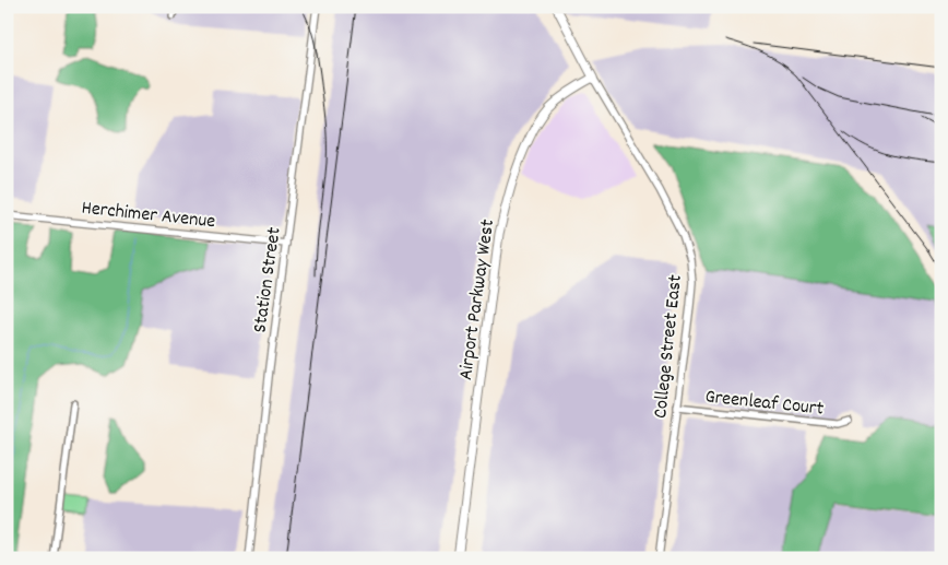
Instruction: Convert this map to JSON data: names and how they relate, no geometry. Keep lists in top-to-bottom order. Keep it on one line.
{"streets":{"main road":["Airport Parkway West","College Street East"],"street":["Herchimer Avenue","Station Street","Greenleaf Court"]},"crossings":[["Herchimer Avenue","Station Street"],["Airport Parkway West","College Street East"],["College Street East","Greenleaf Court"]]}
